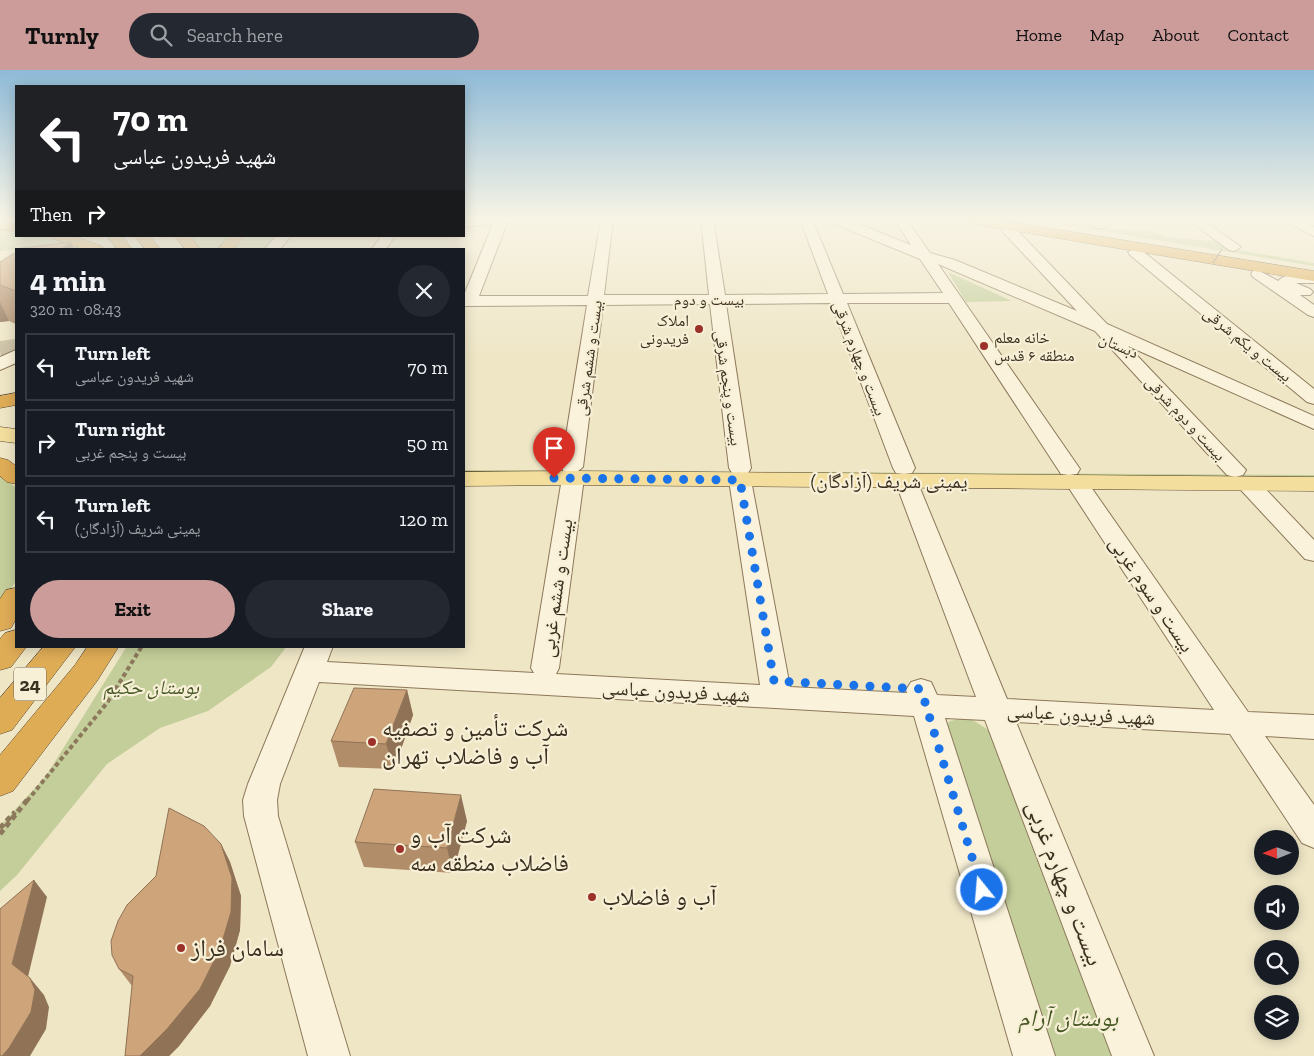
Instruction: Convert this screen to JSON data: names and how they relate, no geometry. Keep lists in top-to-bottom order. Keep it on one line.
{"streets":{"highway":["24"],"main road":["یمینی شریف (آزادگان)"],"street":["بیست و دوم","بیست و یکم شرقی","دبستان","بیست و ششم شرقی","بیست و چهارم شرقی","بیست و پنجم شرقی","بیست و دوم شرقی","بیست و ششم غربی","بیست و سوم غربی","شهید فریدون عباسی","بیست و چهارم غربی"]},"crossings":[["بیست و دوم","بیست و ششم شرقی"],["بیست و دوم","بیست و چهارم شرقی"],["بیست و دوم","بیست و پنجم شرقی"],["بیست و دوم","بیست و سوم غربی"],["دبستان","بیست و دوم شرقی"],["بیست و ششم شرقی","یمینی شریف (آزادگان)"],["بیست و ششم شرقی","بیست و ششم غربی"],["بیست و چهارم شرقی","یمینی شریف (آزادگان)"],["بیست و چهارم شرقی","بیست و چهارم غربی"],["بیست و پنجم شرقی","یمینی شریف (آزادگان)"],["بیست و پنجم شرقی","شهید فریدون عباسی"],["بیست و دوم شرقی","یمینی شریف (آزادگان)"],["یمینی شریف (آزادگان)","بیست و ششم غربی"],["یمینی شریف (آزادگان)","بیست و سوم غربی"],["یمینی شریف (آزادگان)","بیست و چهارم غربی"],["بیست و ششم غربی","شهید فریدون عباسی"],["بیست و سوم غربی","شهید فریدون عباسی"],["شهید فریدون عباسی","بیست و چهارم غربی"]],"parks":["بوستان حکیم","بوستان آرام"],"places":["املاک فریدونی","خانه معلم منطقه ۶ قدس","شركت تأمين و تصفيه آب و فاضلاب تهران","شرکت آب و فاضلاب منطقه سه","آب و فاضلاب","سامان فراز"],"north":"left","page":{"header":"Turnly","search":"Search here","nav":["Home","Map","About","Contact"],"turn":["70 m","شهید فریدون عباسی"],"then":"Then","heading":["4 min","320 m · 08:43"],"list":[{"name":"Turn left","note":"شهید فریدون عباسی","value":"70 m"},{"name":"Turn right","note":"بیست و پنجم غربی","value":"50 m"},{"name":"Turn left","note":"یمینی شریف (آزادگان)","value":"120 m"}],"buttons":["Exit","Share"]}}
